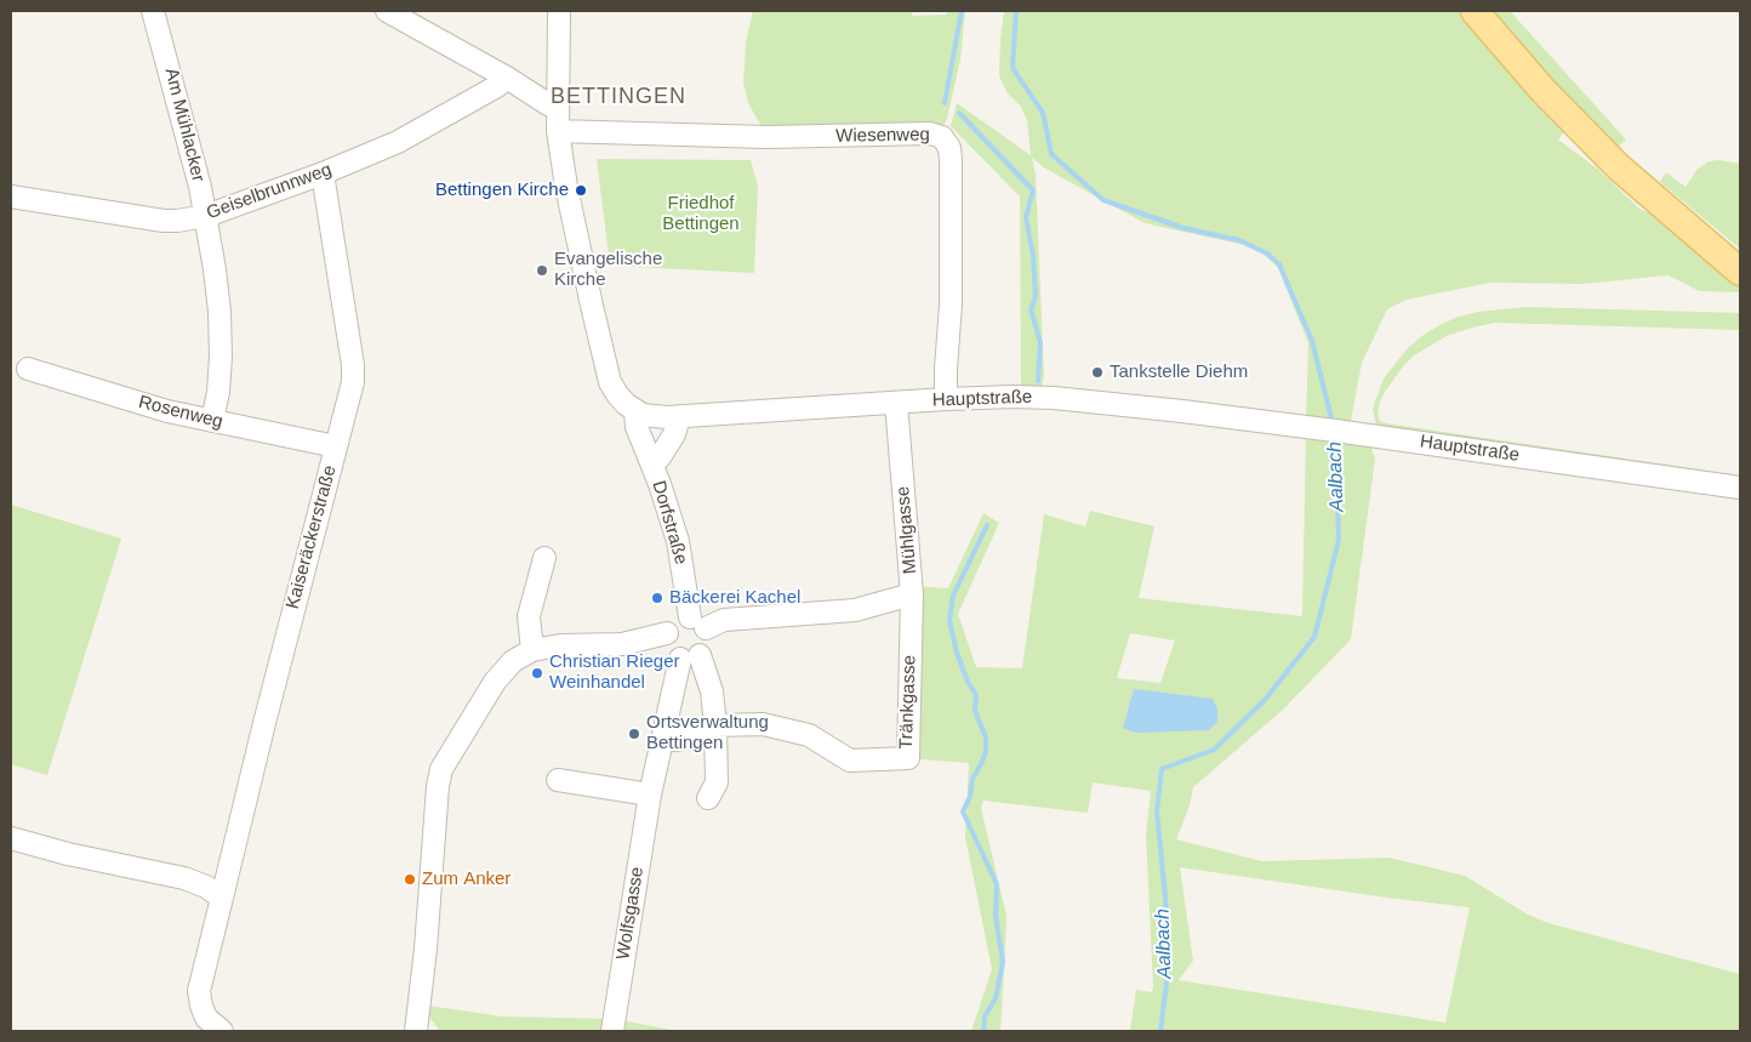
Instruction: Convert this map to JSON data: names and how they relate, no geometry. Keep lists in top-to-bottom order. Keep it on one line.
{"streets":{"street":["Am Mühlacker","Wiesenweg","Geiselbrunnweg","Hauptstraße","Rosenweg","Dorfstraße","Mühlgasse","Kaiseräckerstraße","Tränkgasse","Wolfsgasse"]},"crossings":[["Am Mühlacker","Geiselbrunnweg"],["Am Mühlacker","Rosenweg"],["Wiesenweg","Hauptstraße"],["Geiselbrunnweg","Kaiseräckerstraße"],["Hauptstraße","Dorfstraße"],["Hauptstraße","Mühlgasse"],["Rosenweg","Kaiseräckerstraße"],["Dorfstraße","Mühlgasse"],["Dorfstraße","Wolfsgasse"],["Mühlgasse","Tränkgasse"],["Mühlgasse","Wolfsgasse"],["Tränkgasse","Wolfsgasse"]],"districts":["BETTINGEN"],"water":["Aalbach"],"parks":["Friedhof Bettingen"],"places":["Bettingen Kirche","Evangelische Kirche","Tankstelle Diehm","Bäckerei Kachel","Christian Rieger Weinhandel","Ortsverwaltung Bettingen","Zum Anker"]}
